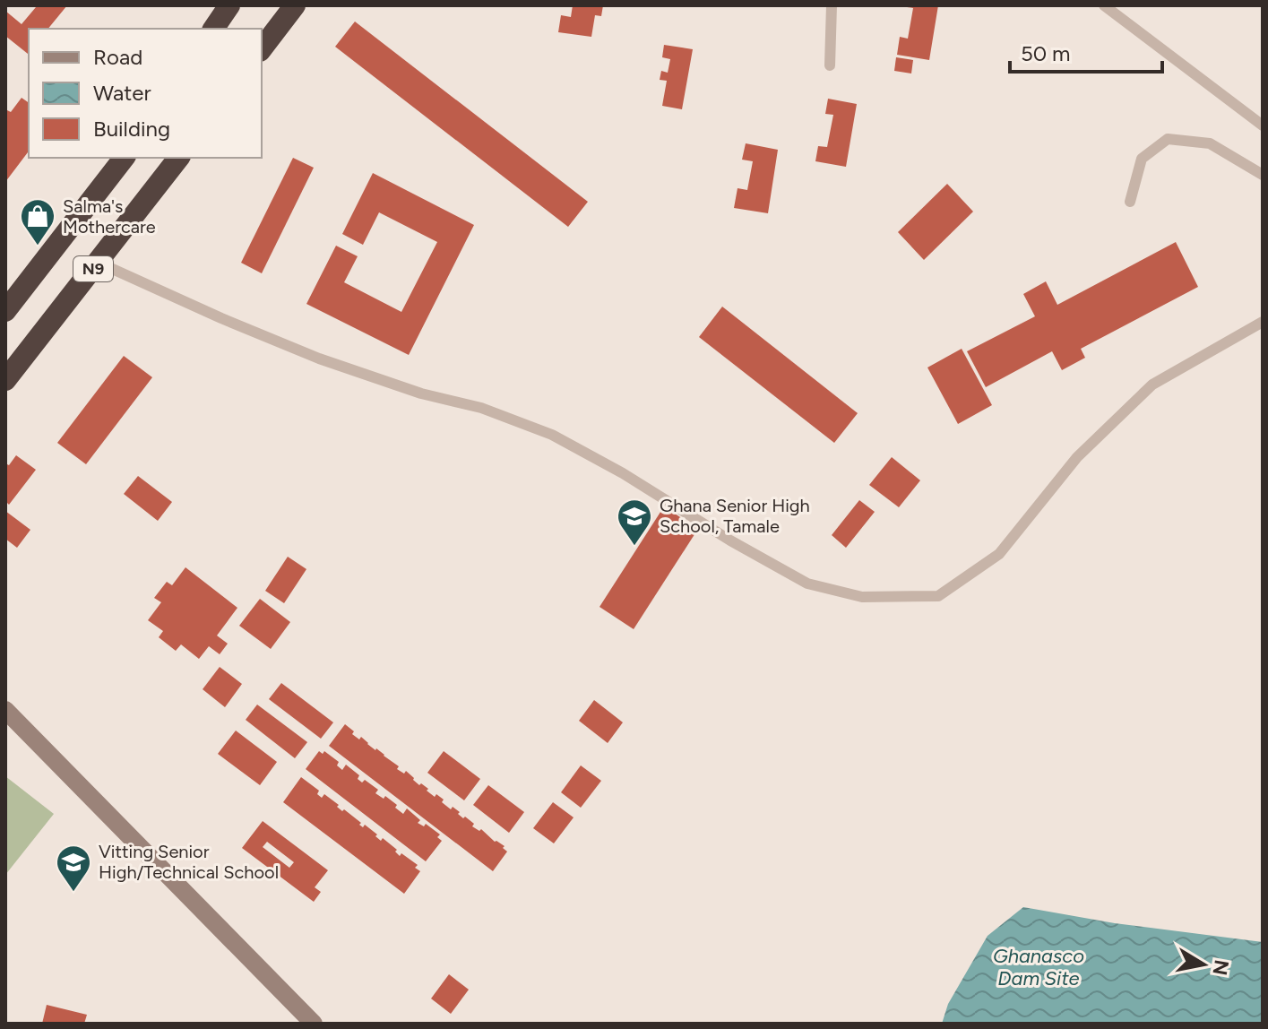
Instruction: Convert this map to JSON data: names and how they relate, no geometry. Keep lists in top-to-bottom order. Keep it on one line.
{"streets":{"highway":["N9"]},"water":["Ghanasco Dam Site"],"places":{"shop":["Salma's Mothercare"],"school or university":["Ghana Senior High School, Tamale","Vitting Senior High/Technical School"]},"legend":["Road","Water","Building"],"scale_bar":"50 m","north":"right"}
